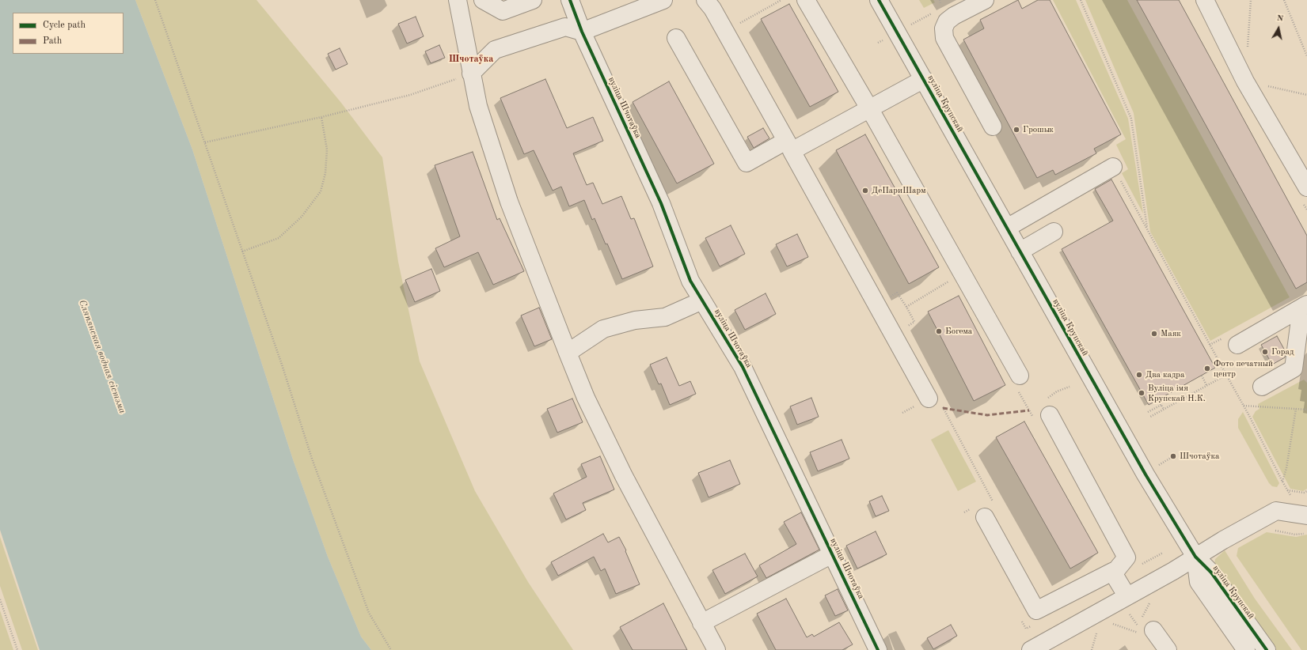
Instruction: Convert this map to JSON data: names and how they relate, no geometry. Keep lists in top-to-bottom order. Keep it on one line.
{"streets":{"street":["вуліца Крупскай","вуліца Шчотаўка"]},"districts":["Шчотаўка"],"water":["Сляпянская водная сістэма"],"places":["Грошык","ДеПариШарм","Богема","Маяк","Горад","Фото печатный центр","Два кадра","Вуліца імя Крупскай Н.К.","Шчотаўка"],"legend":["Cycle path","Path"],"north":"top"}
